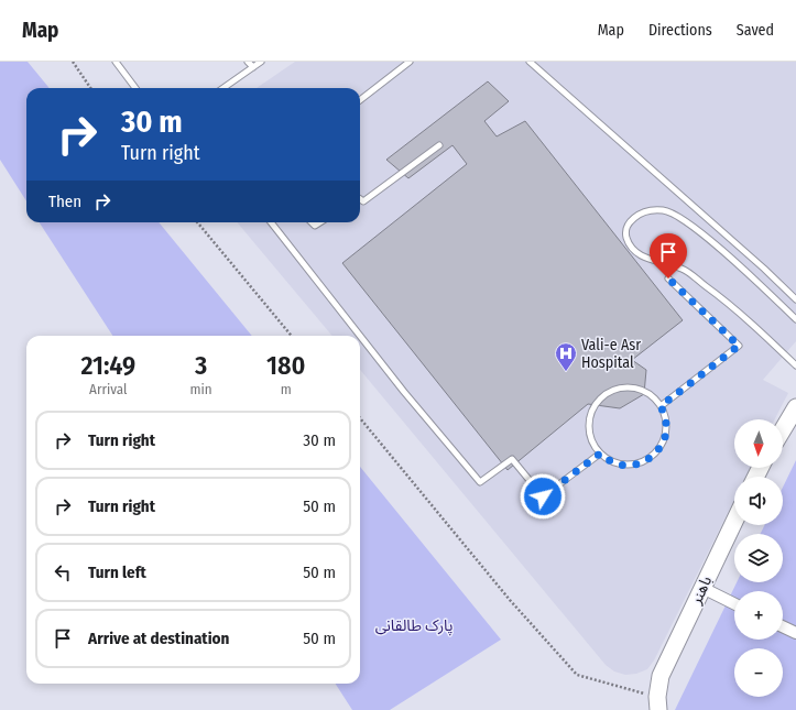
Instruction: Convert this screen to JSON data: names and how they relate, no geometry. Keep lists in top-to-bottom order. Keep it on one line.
{"streets":{"street":["باهنر"]},"parks":["پارک طالقانی"],"places":{"hospital":["Vali-e Asr Hospital"]},"north":"bottom","page":{"header":"Map","nav":["Map","Directions","Saved"],"turn":["30 m","Turn right"],"then":"Then","eta":["21:49","Arrival","3","min","180","m"],"list":[{"name":"Turn right","value":"30 m"},{"name":"Turn right","value":"50 m"},{"name":"Turn left","value":"50 m"},{"name":"Arrive at destination","value":"50 m"}],"map_buttons":["+","−"]}}
